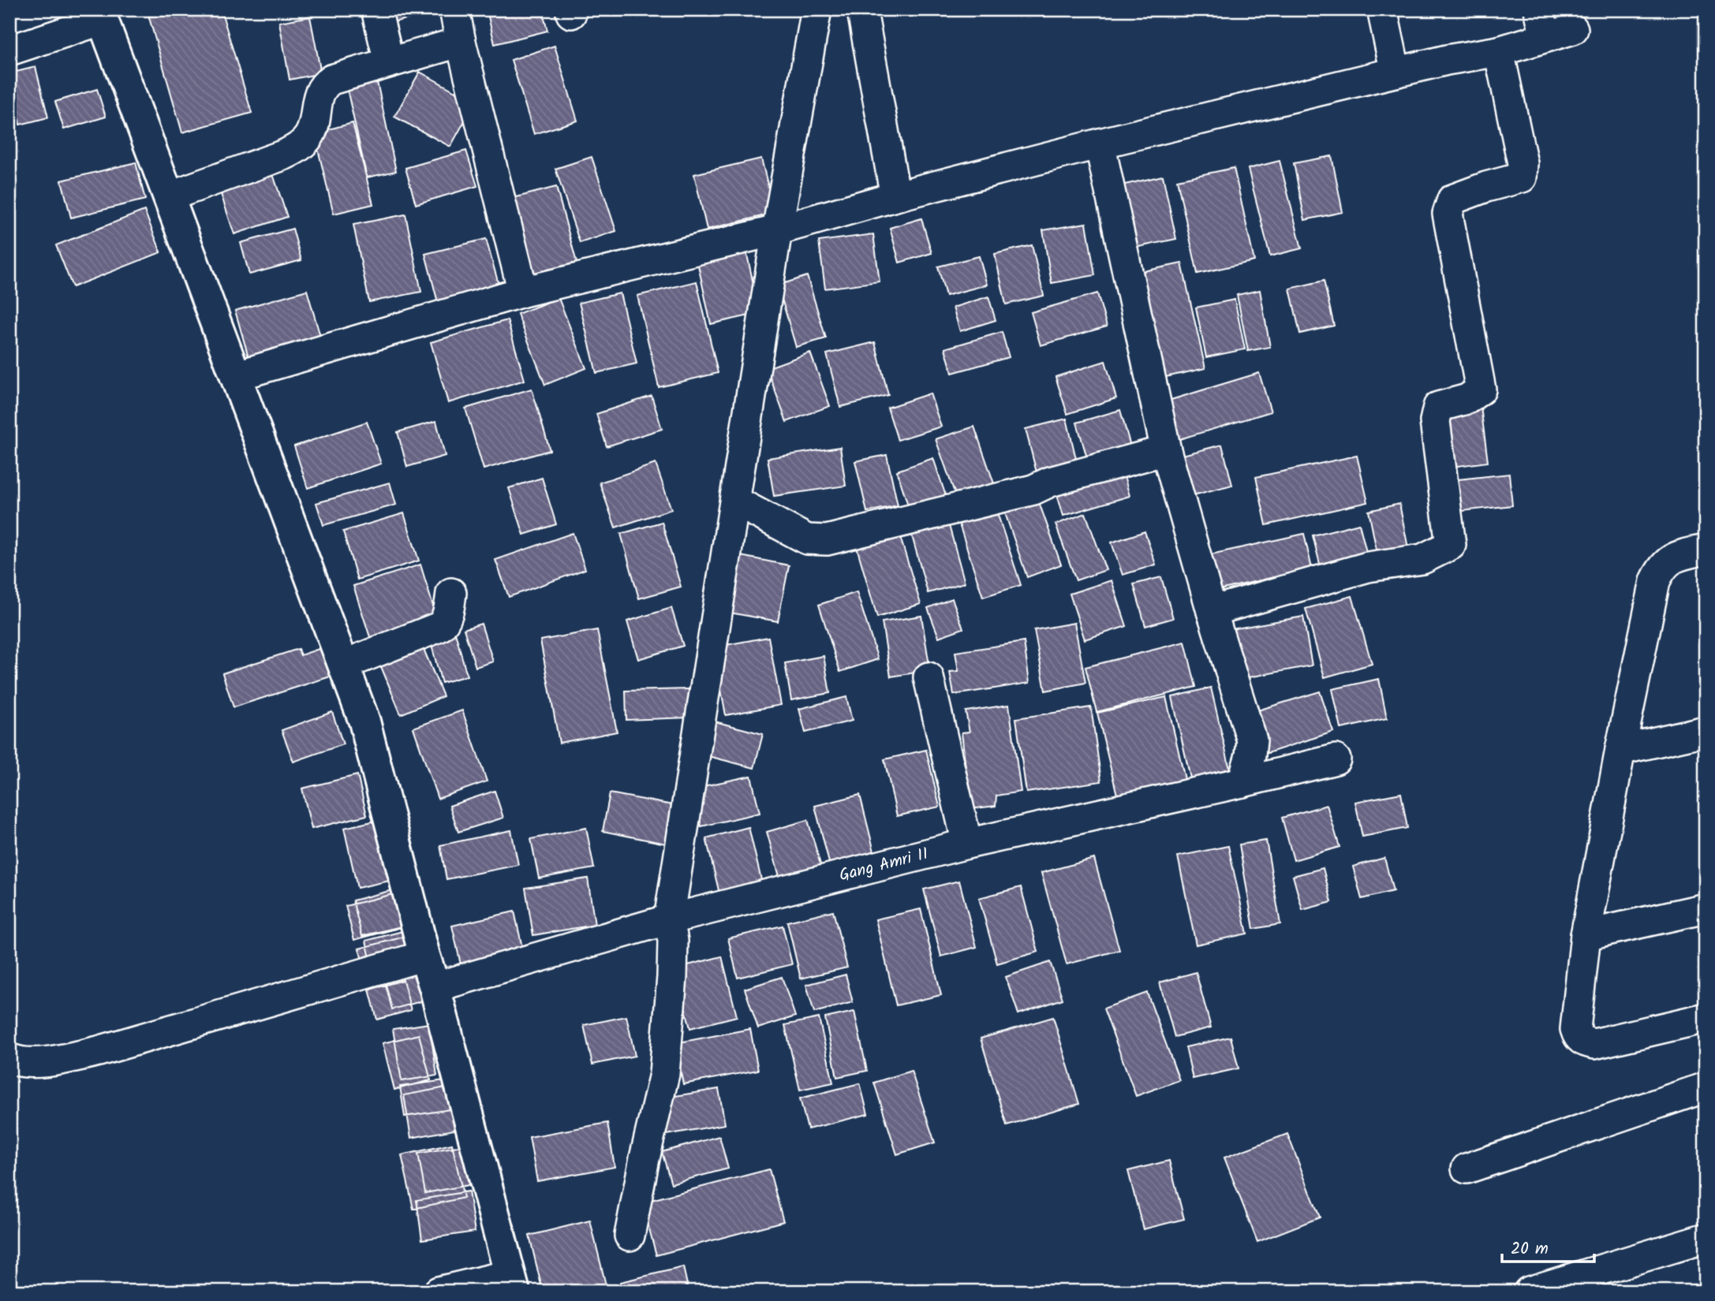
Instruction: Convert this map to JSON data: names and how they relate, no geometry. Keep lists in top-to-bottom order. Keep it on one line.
{"streets":{"street":["Gang Amri II"]},"scale_bar":"20 m"}
